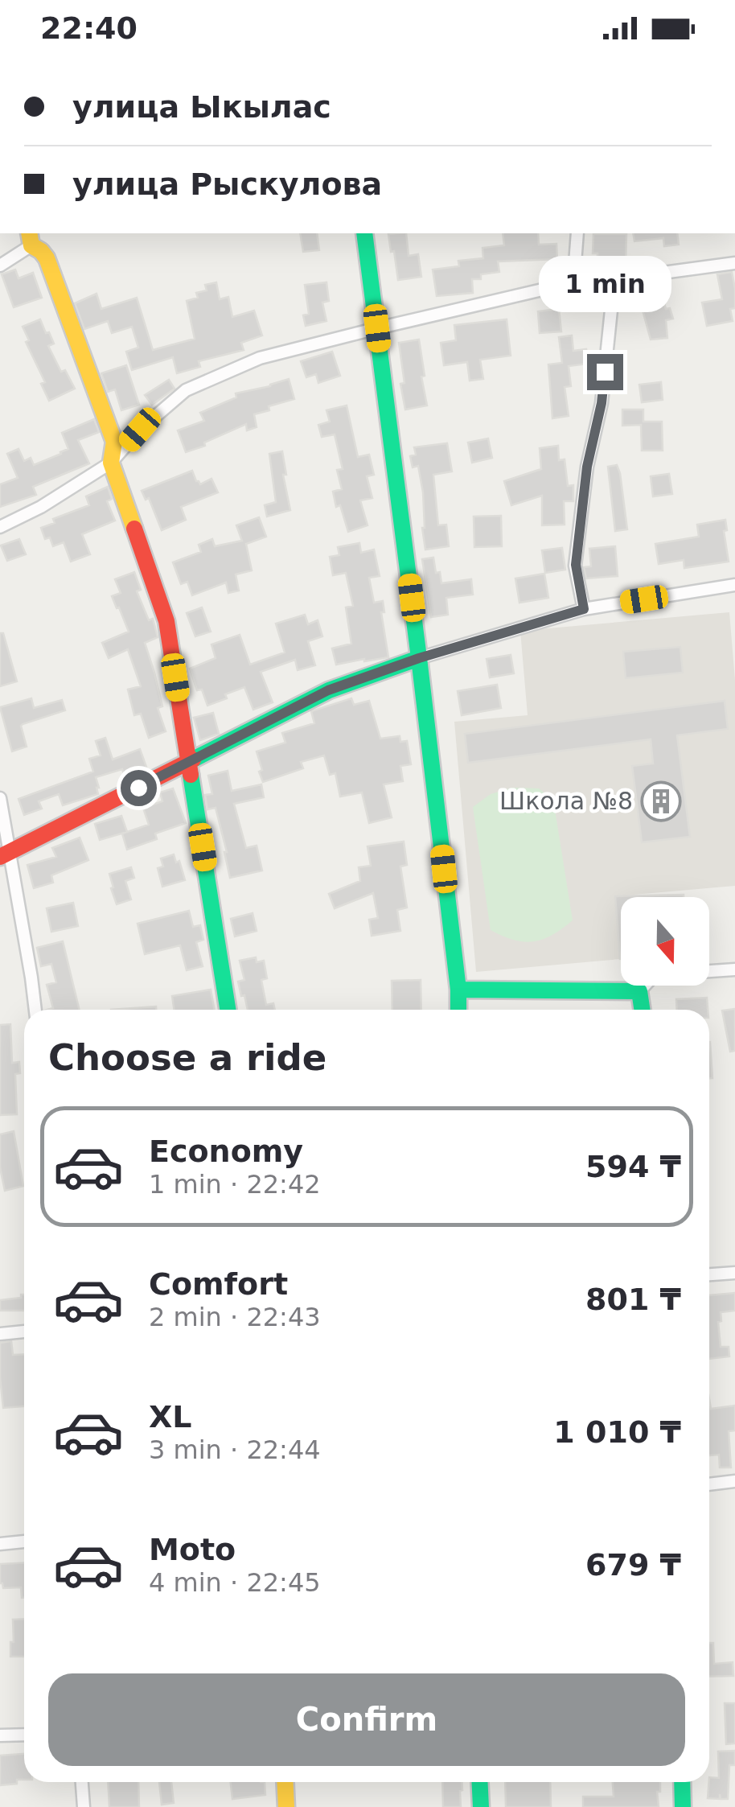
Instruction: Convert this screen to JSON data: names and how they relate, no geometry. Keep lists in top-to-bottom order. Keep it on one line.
{"places":{"building":["Школа №8"]},"north":"bottom","page":{"status":"22:40","banner":["улица Ыкылас","улица Рыскулова"],"bubble":"1 min","heading":"Choose a ride","list":[{"name":"Economy","note":"1 min · 22:42","value":"594 ₸"},{"name":"Comfort","note":"2 min · 22:43","value":"801 ₸"},{"name":"XL","note":"3 min · 22:44","value":"1 010 ₸"},{"name":"Moto","note":"4 min · 22:45","value":"679 ₸"}],"buttons":"Confirm"}}
